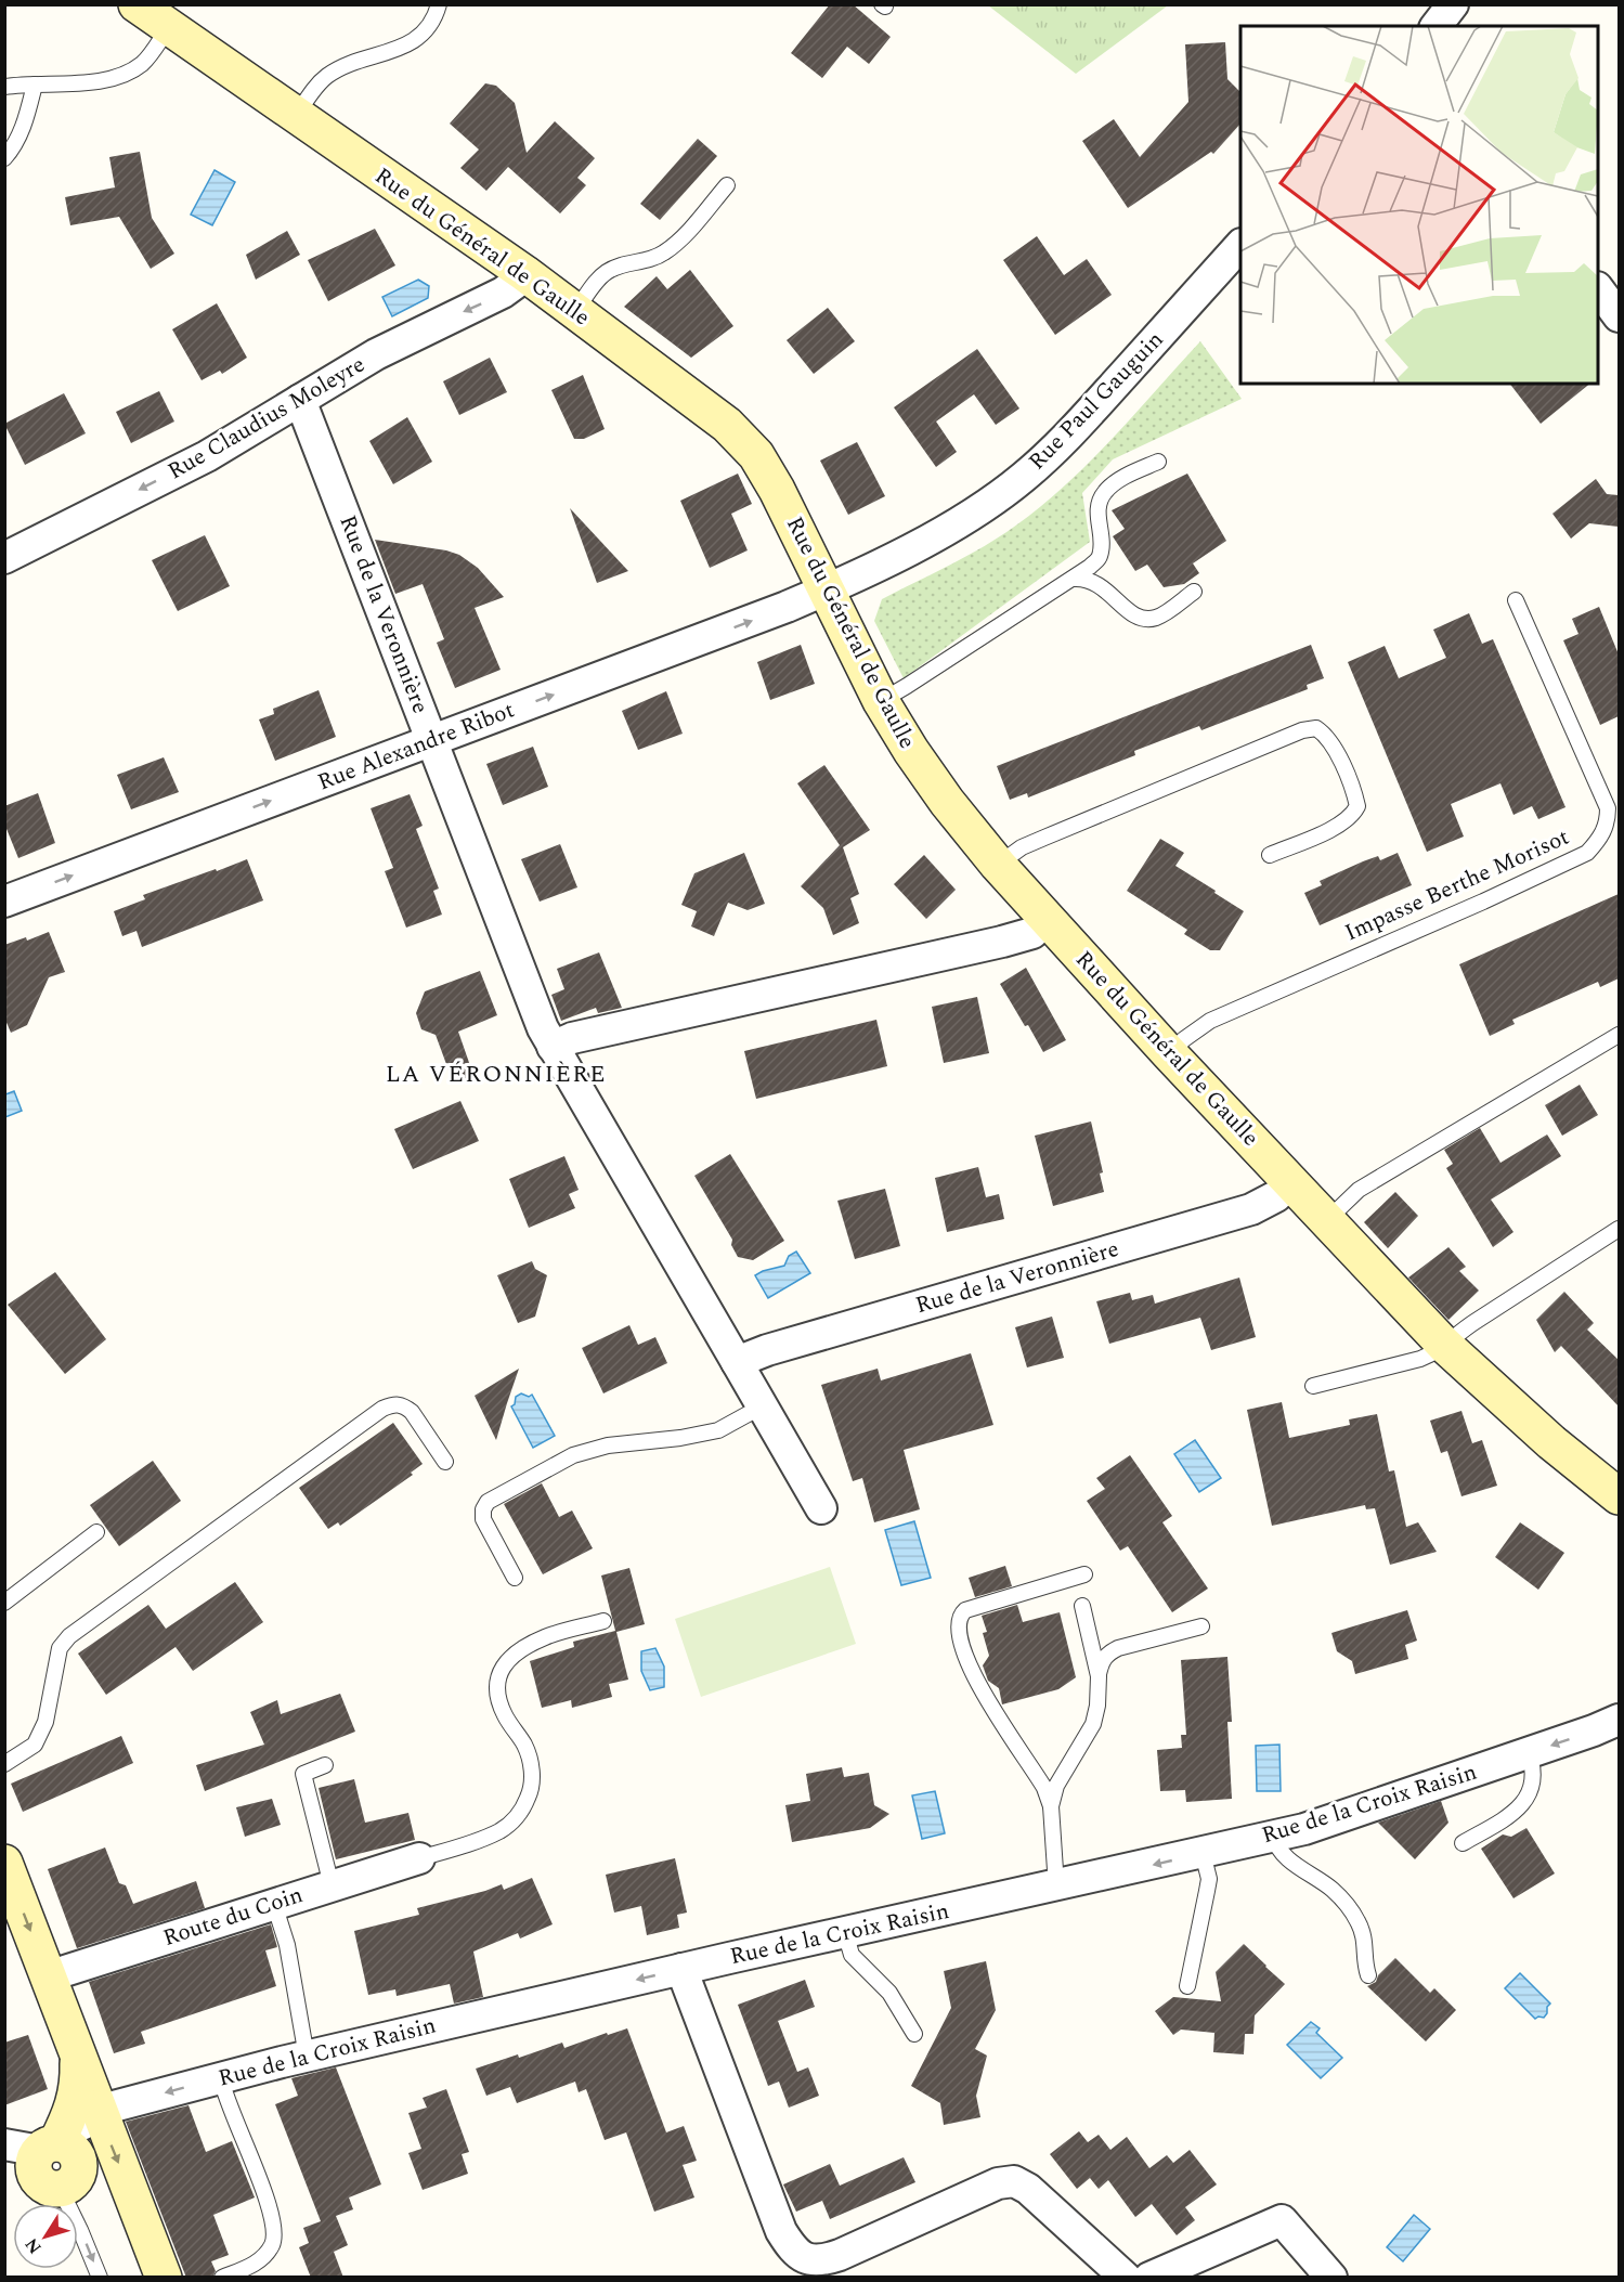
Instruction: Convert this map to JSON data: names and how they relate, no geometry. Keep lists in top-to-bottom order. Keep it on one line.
{"streets":{"street":["Rue du Général de Gaulle","Rue Paul Gauguin","Rue Claudius Moleyre","Rue de la Veronnière","Rue Alexandre Ribot","Rue de la Croix Raisin","Route du Coin"],"lane":["Impasse Berthe Morisot"]},"crossings":[["Rue du Général de Gaulle","Rue Paul Gauguin"],["Rue du Général de Gaulle","Rue Claudius Moleyre"],["Rue du Général de Gaulle","Rue de la Veronnière"],["Rue du Général de Gaulle","Rue Alexandre Ribot"],["Rue du Général de Gaulle","Impasse Berthe Morisot"],["Rue Paul Gauguin","Rue Alexandre Ribot"],["Rue Claudius Moleyre","Rue de la Veronnière"],["Rue de la Veronnière","Rue Alexandre Ribot"]],"one_way":["Rue Claudius Moleyre","Rue Alexandre Ribot","Rue de la Croix Raisin"],"districts":["LA VÉRONNIÈRE"],"north":"bottom left"}
